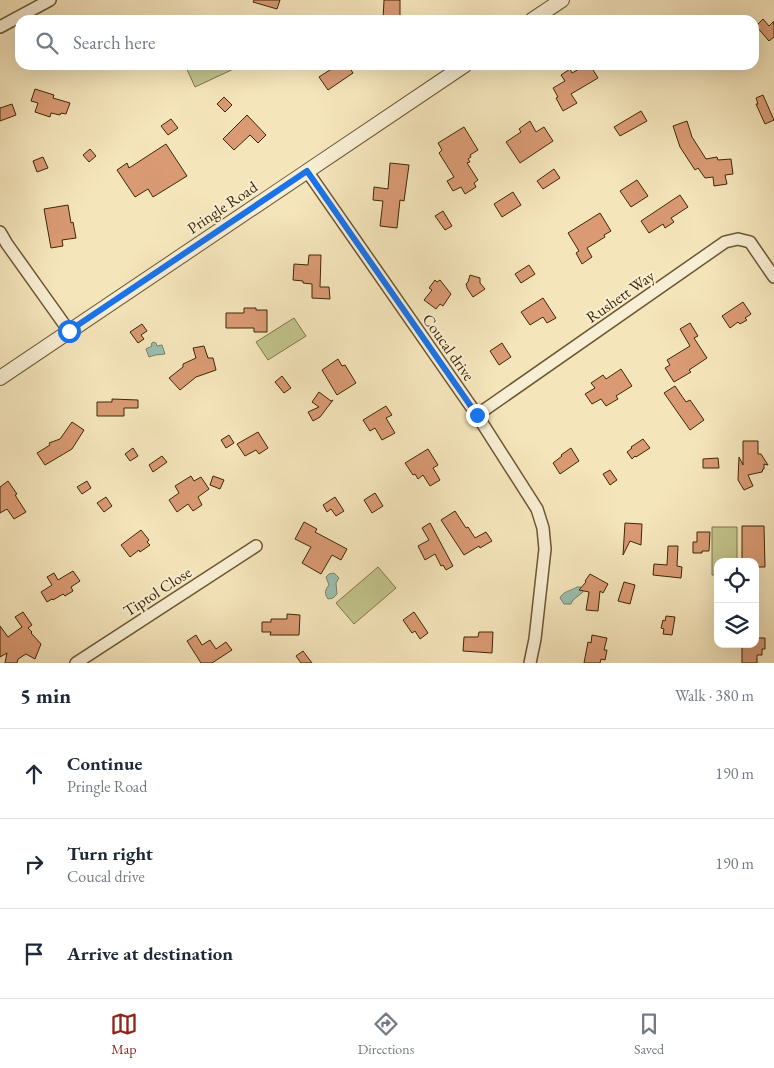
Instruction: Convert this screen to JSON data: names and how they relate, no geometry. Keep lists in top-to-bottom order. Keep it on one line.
{"streets":{"street":["Pringle Road","Rushett Way","Coucal drive","Tiptol Close"]},"crossings":[["Pringle Road","Coucal drive"],["Rushett Way","Coucal drive"]],"page":{"search":"Search here","heading":["5 min","Walk · 380 m"],"list":[["Continue","Pringle Road","190 m"],["Turn right","Coucal drive","190 m"],"Arrive at destination"],"nav":["Map","Directions","Saved"]}}
